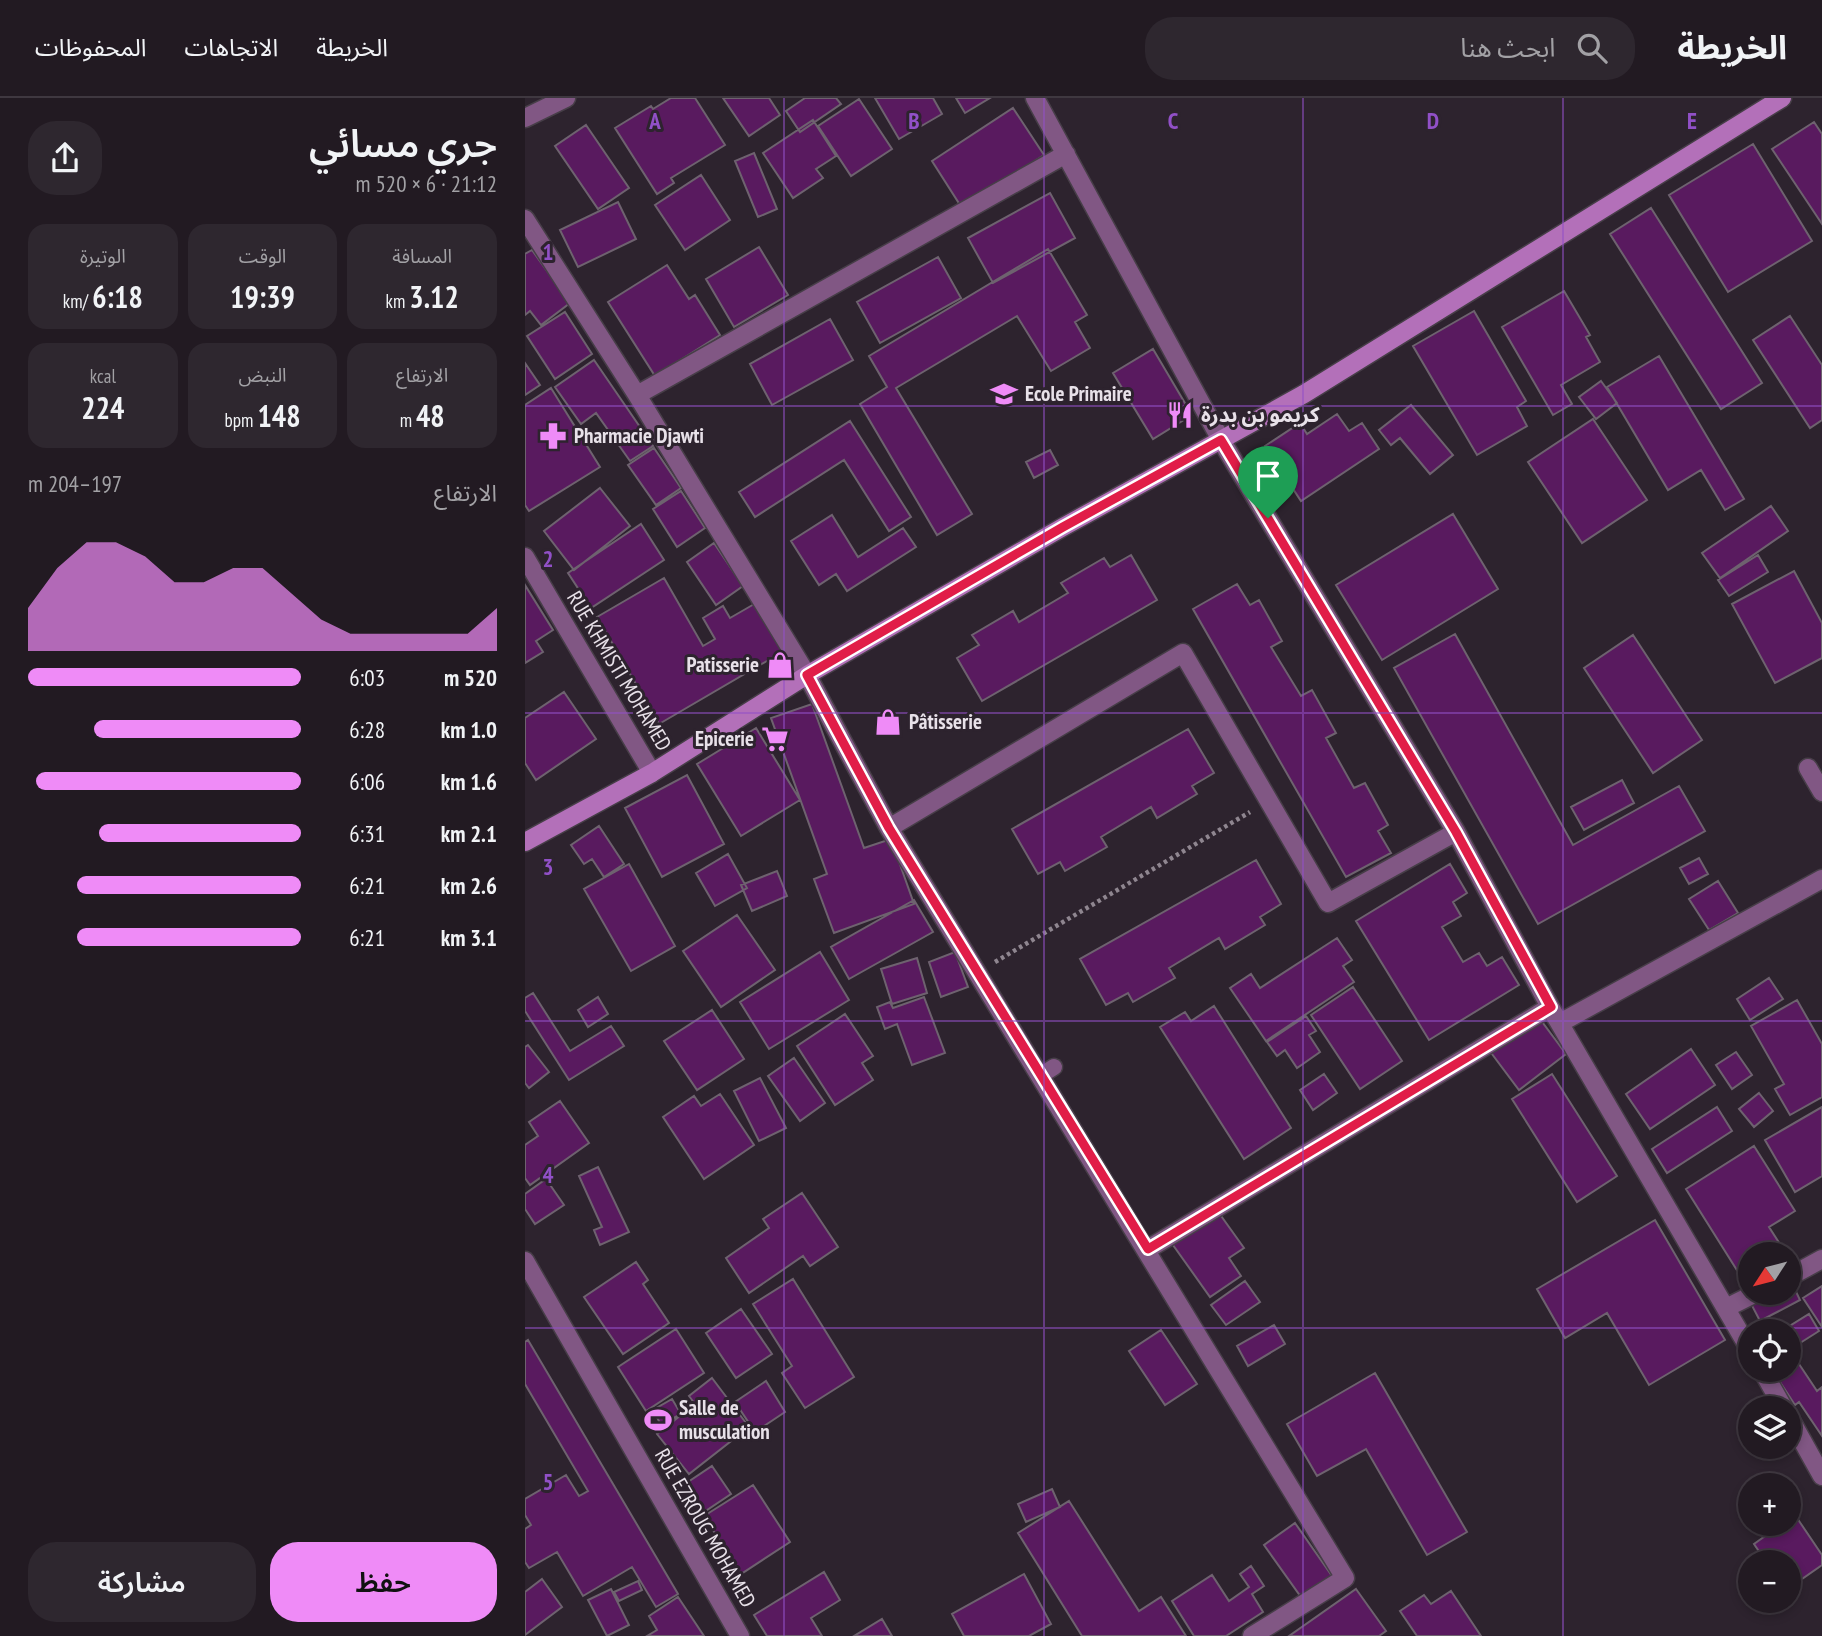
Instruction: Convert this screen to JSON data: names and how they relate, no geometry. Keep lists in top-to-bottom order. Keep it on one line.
{"streets":{"street":["RUE KHMISTI MOHAMED","RUE EZROUG MOHAMED"]},"places":{"school or university":["Ecole Primaire"],"restaurant":["كريمو بن بدرة"],"pharmacy":["Pharmacie Djawti"],"shop":["Patisserie","Pâtisserie"],"supermarket":["Epicerie"],"sports":["Salle de musculation"]},"north":"bottom left","page":{"header":"الخريطة","search":"ابحث هنا","nav":["الخريطة","الاتجاهات","المحفوظات"],"heading":["جري مسائي","21:12 · 6 × 520 m"],"stats":[["المسافة","3.12 km"],["الوقت","19:39"],["الوتيرة","6:18 /km"],["الارتفاع","48 m"],["النبض","148 bpm"],["kcal","224"]],"chart":["الارتفاع","197–204 m"],"list":[{"name":"520 m","note":"6:03"},{"name":"1.0 km","note":"6:28"},{"name":"1.6 km","note":"6:06"},{"name":"2.1 km","note":"6:31"},{"name":"2.6 km","note":"6:21"},{"name":"3.1 km","note":"6:21"}],"map_buttons":["+","−"],"buttons":["حفظ","مشاركة"]},"grid":{"columns":["A","B","C","D","E"],"rows":["1","2","3","4","5"]}}
